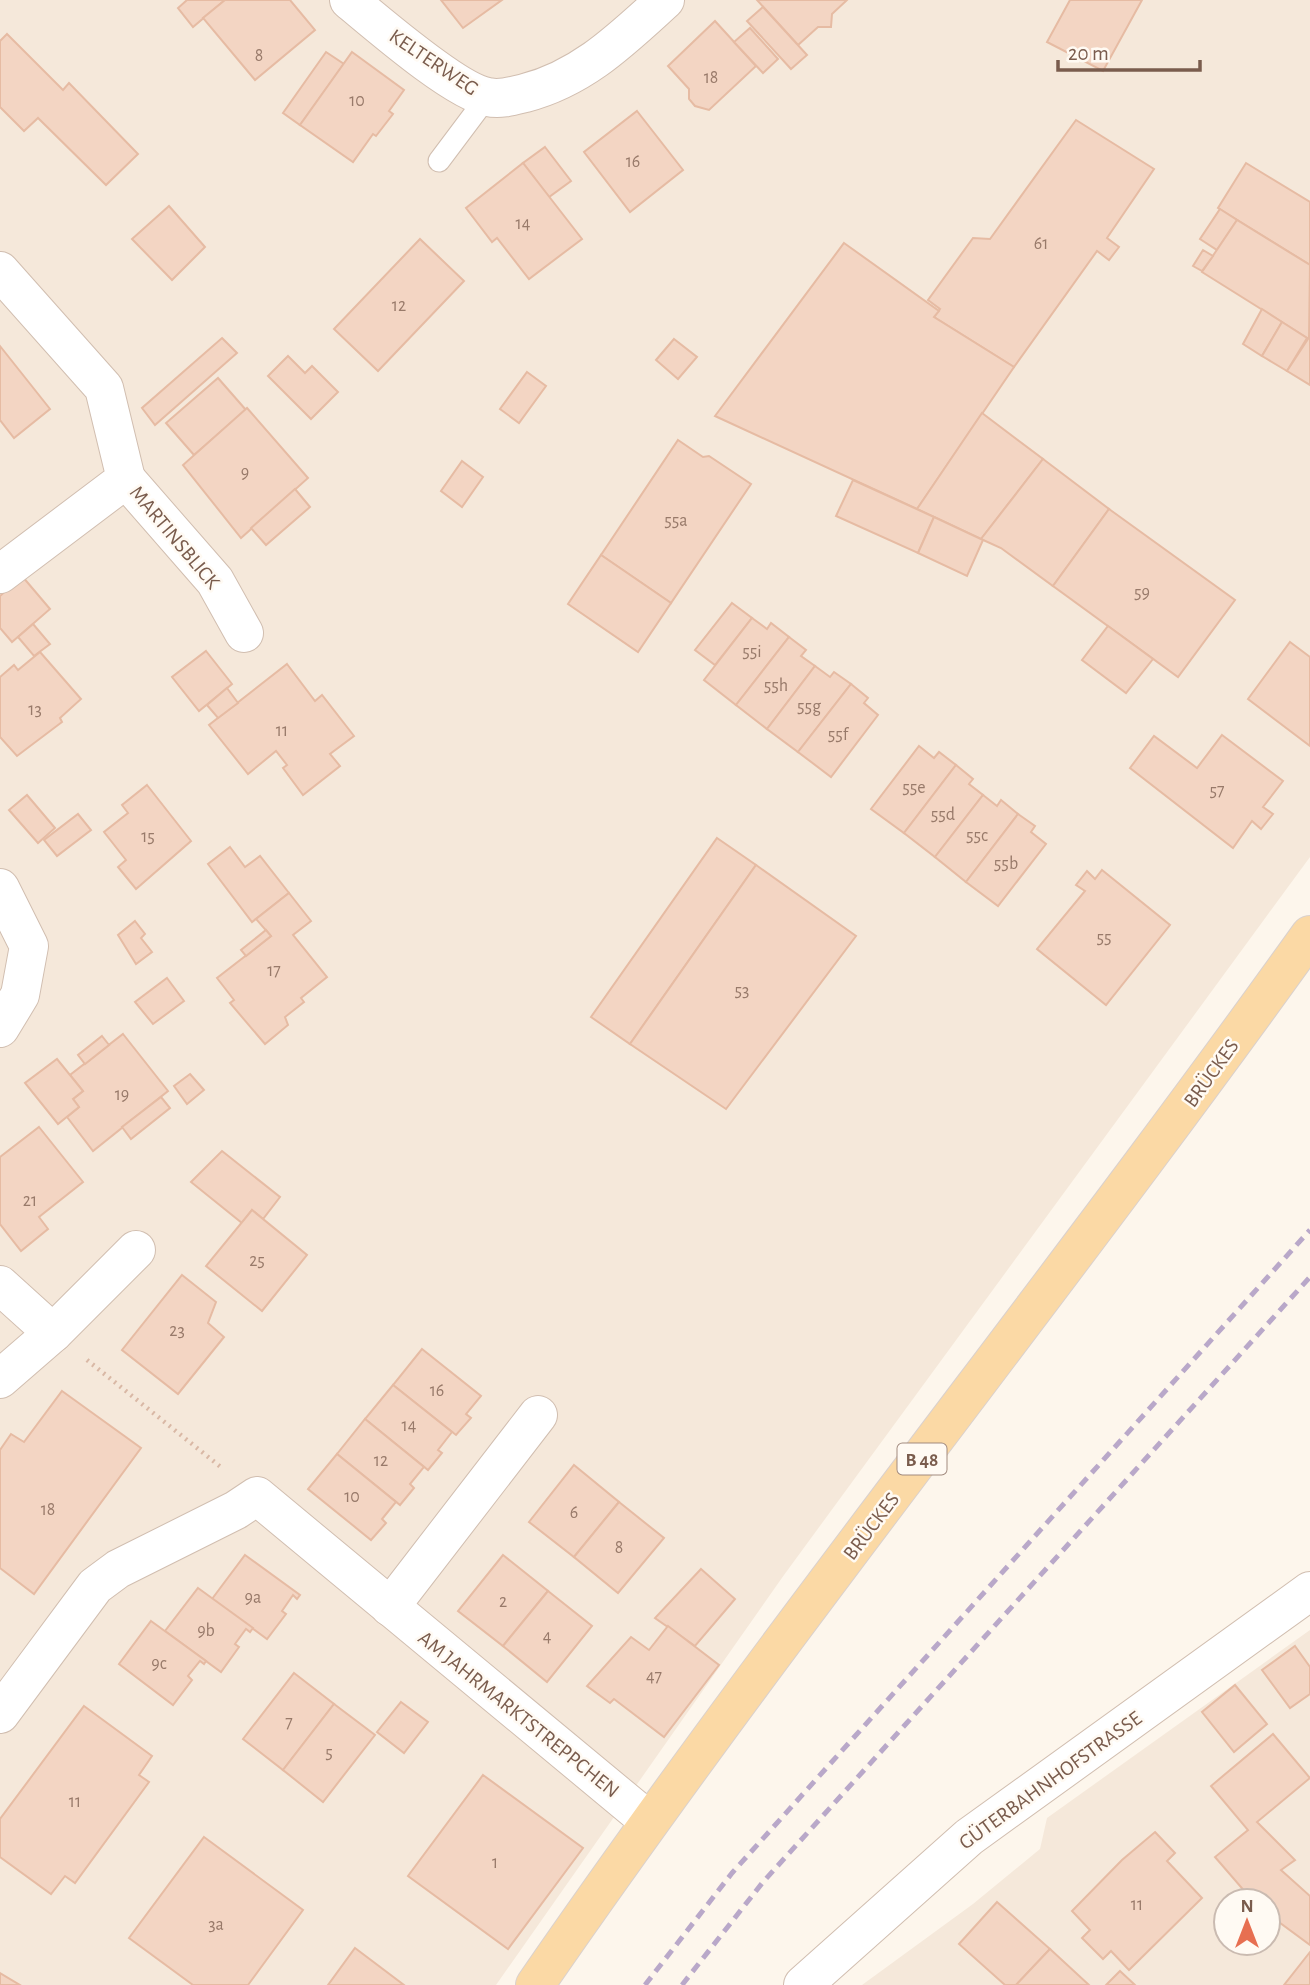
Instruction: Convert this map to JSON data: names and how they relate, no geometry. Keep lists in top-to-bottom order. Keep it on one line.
{"streets":{"main road":["BRÜCKES","B 48"],"street":["KELTERWEG","MARTINSBLICK","AM JAHRMARKTSTREPPCHEN","GÜTERBAHNHOFSTRASSE"]},"crossings":[["BRÜCKES","AM JAHRMARKTSTREPPCHEN"]],"house_numbers":["8","18","10","16","14","61","12","9","55a","59","55i","55h","55g","13","11","55f","55e","57","55d","55c","15","55b","55","17","53","19","21","25","23","16","14","12","10","18","6","8","9a","2","9b","4","9c","47","7","5","11","1","11","3a"],"scale_bar":"20 m","north":"top"}
